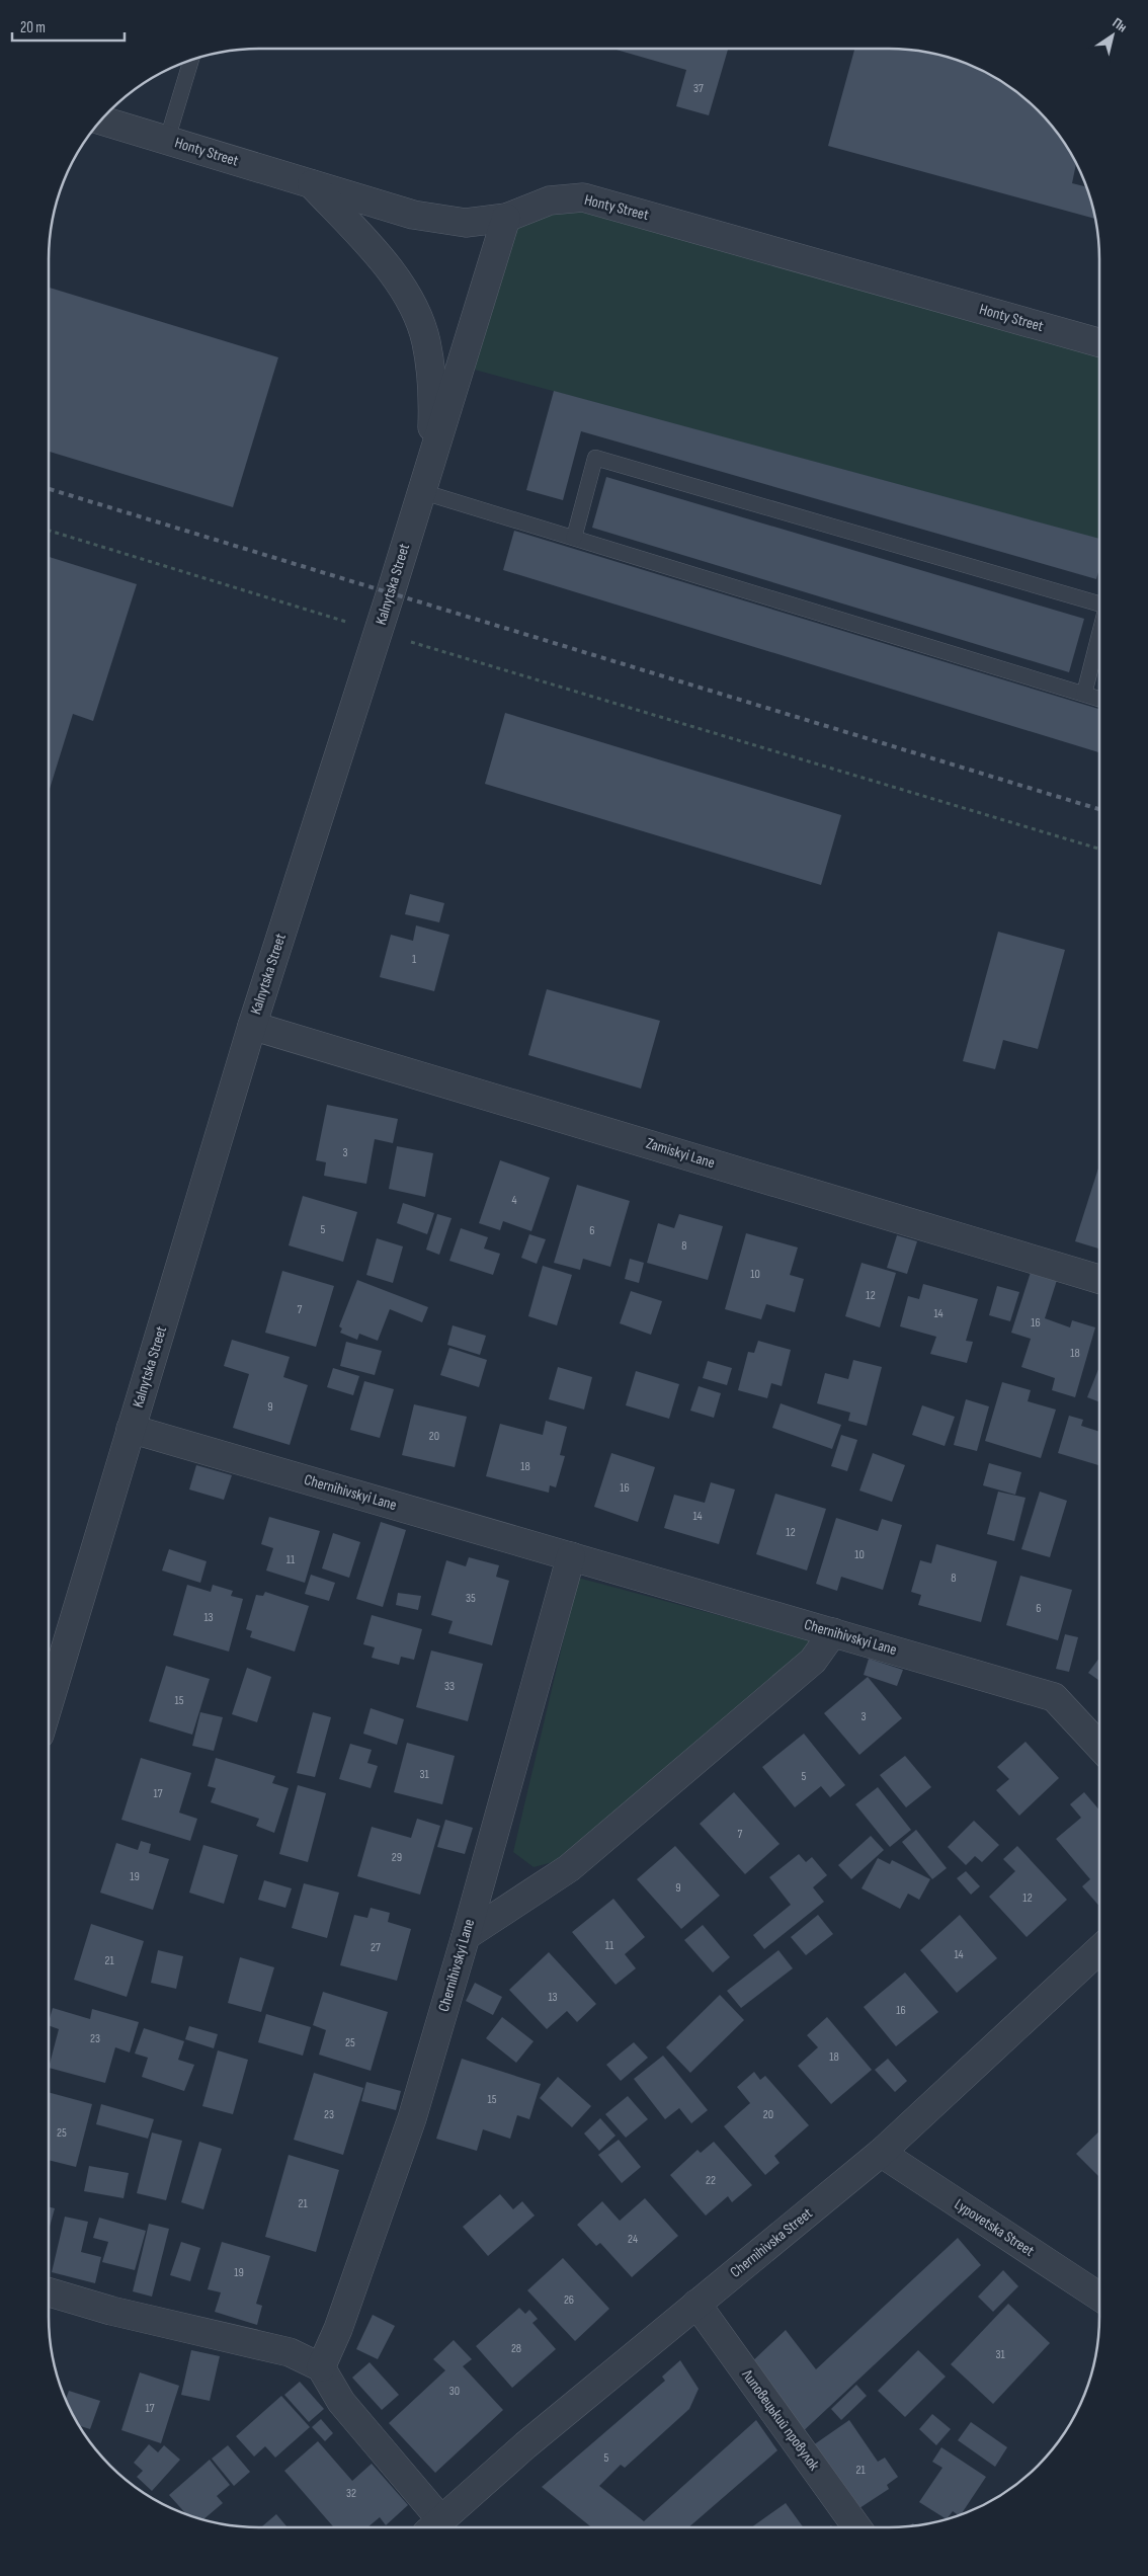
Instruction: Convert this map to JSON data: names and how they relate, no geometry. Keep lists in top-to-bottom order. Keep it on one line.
{"streets":{"street":["Honty Street","Kalnytska Street","Zamiskyi Lane","Chernihivskyi Lane","Lypovetska Street","Chernihivska Street","Липовецький провулок"]},"crossings":[["Honty Street","Kalnytska Street"],["Kalnytska Street","Zamiskyi Lane"],["Kalnytska Street","Chernihivskyi Lane"],["Lypovetska Street","Chernihivska Street"],["Chernihivska Street","Липовецький провулок"]],"house_numbers":["37","1","3","4","5","6","8","10","12","7","14","16","18","9","20","18","16","14","12","10","11","8","35","6","13","33","15","3","31","5","17","7","29","19","9","12","11","27","14","21","13","16","23","25","18","15","23","20","25","22","21","24","19","26","28","31","30","17","5","21","32"],"scale_bar":"20 m","north":"top right"}
